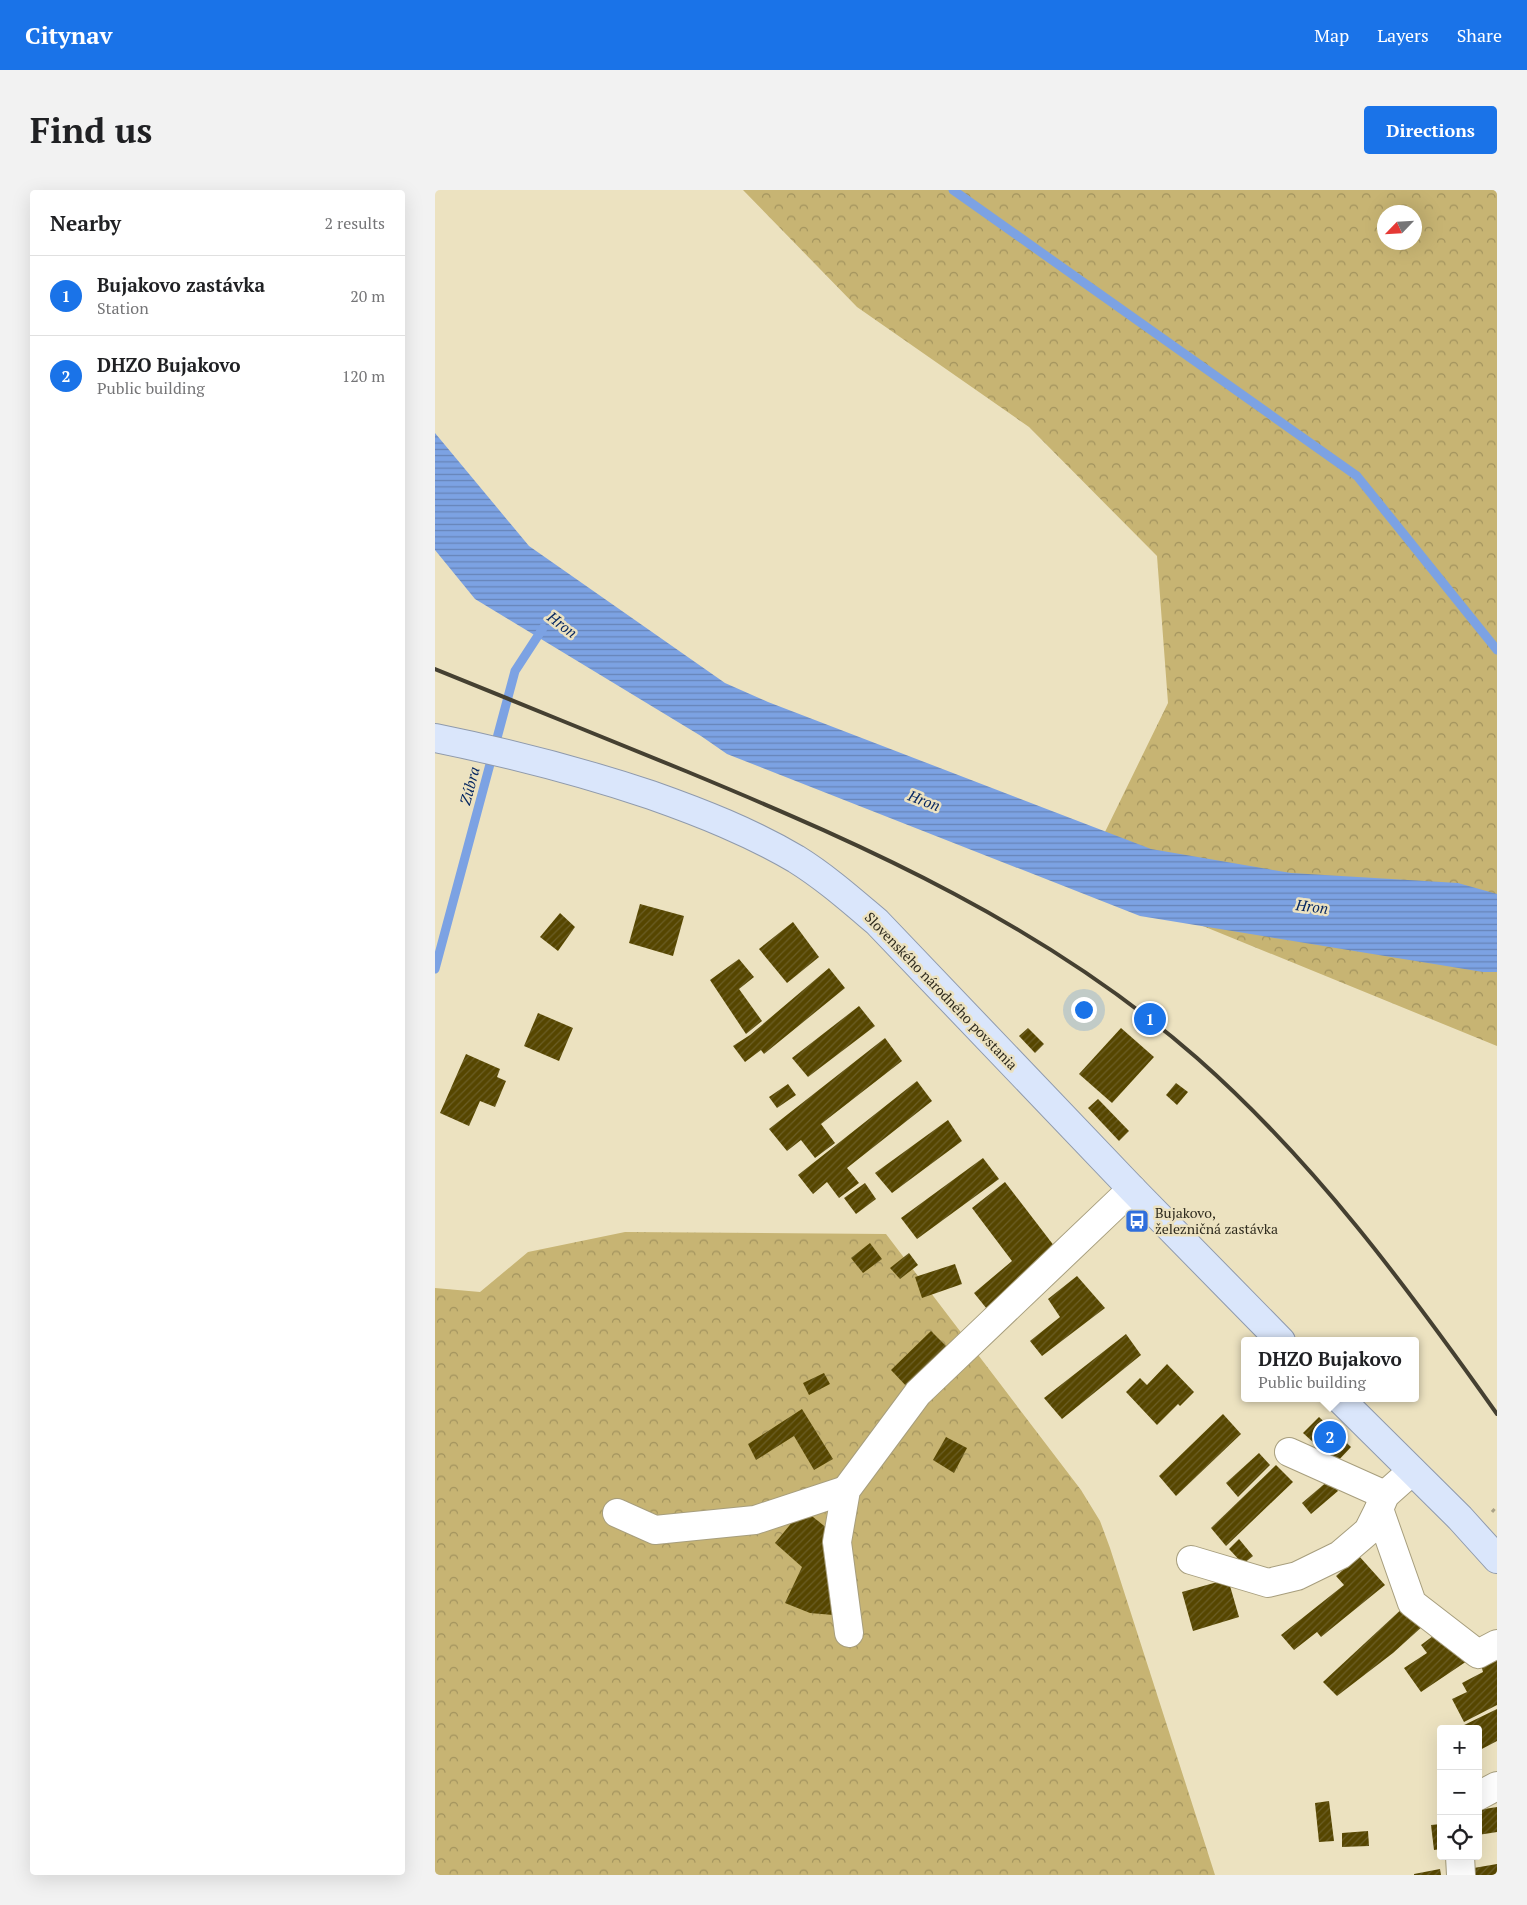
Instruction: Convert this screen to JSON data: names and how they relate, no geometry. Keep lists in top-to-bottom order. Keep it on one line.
{"streets":{"main road":["Slovenského národného povstania"]},"water":["Hron","Zúbra"],"places":{"bus stop":["Bujakovo, železničná zastávka"]},"north":"bottom left","page":{"header":"Citynav","nav":["Map","Layers","Share"],"buttons":"Directions","title":"Find us","heading":["Nearby","2 results"],"list":[{"mark":"1","name":"Bujakovo zastávka","note":"Station","value":"20 m"},{"mark":"2","name":"DHZO Bujakovo","note":"Public building","value":"120 m"}],"pins":["1","2"],"popup":["DHZO Bujakovo","Public building"],"map_buttons":["+","−"]}}
